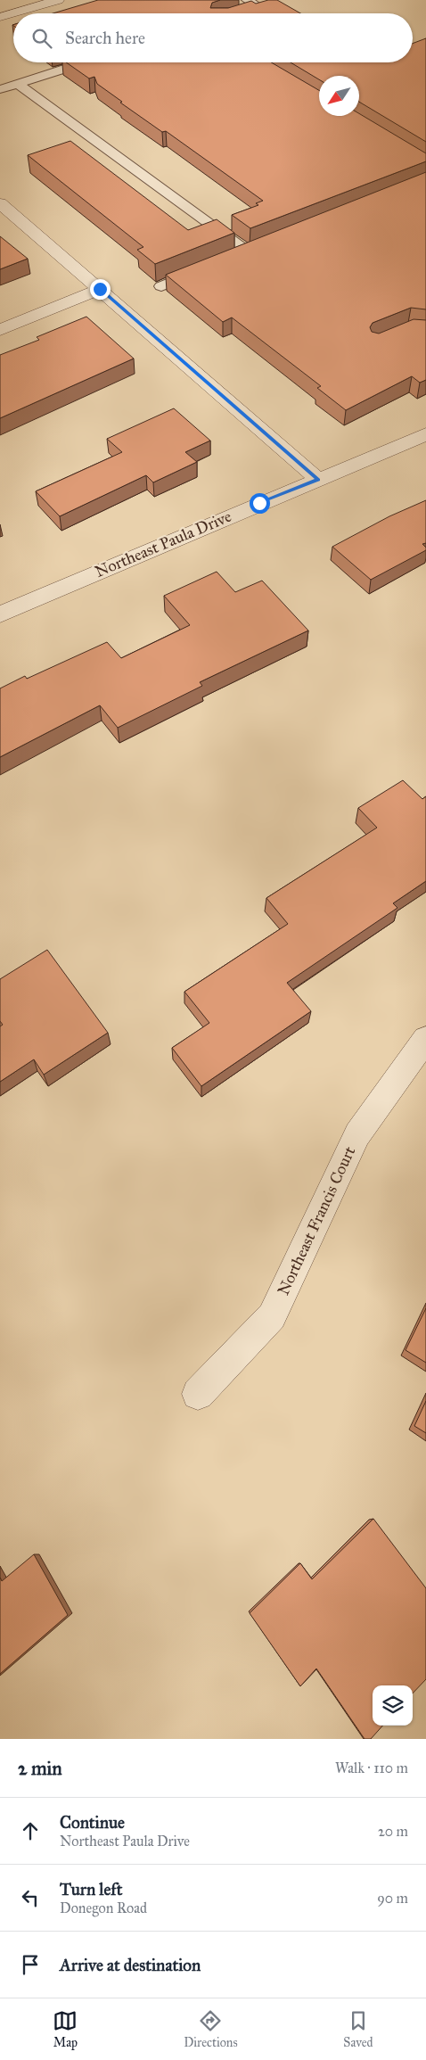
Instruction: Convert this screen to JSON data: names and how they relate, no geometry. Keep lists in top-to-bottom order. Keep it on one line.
{"streets":{"street":["Northeast Paula Drive","Northeast Francis Court"]},"north":"bottom left","page":{"search":"Search here","heading":["2 min","Walk · 110 m"],"list":[["Continue","Northeast Paula Drive","20 m"],["Turn left","Donegon Road","90 m"],"Arrive at destination"],"nav":["Map","Directions","Saved"]}}
